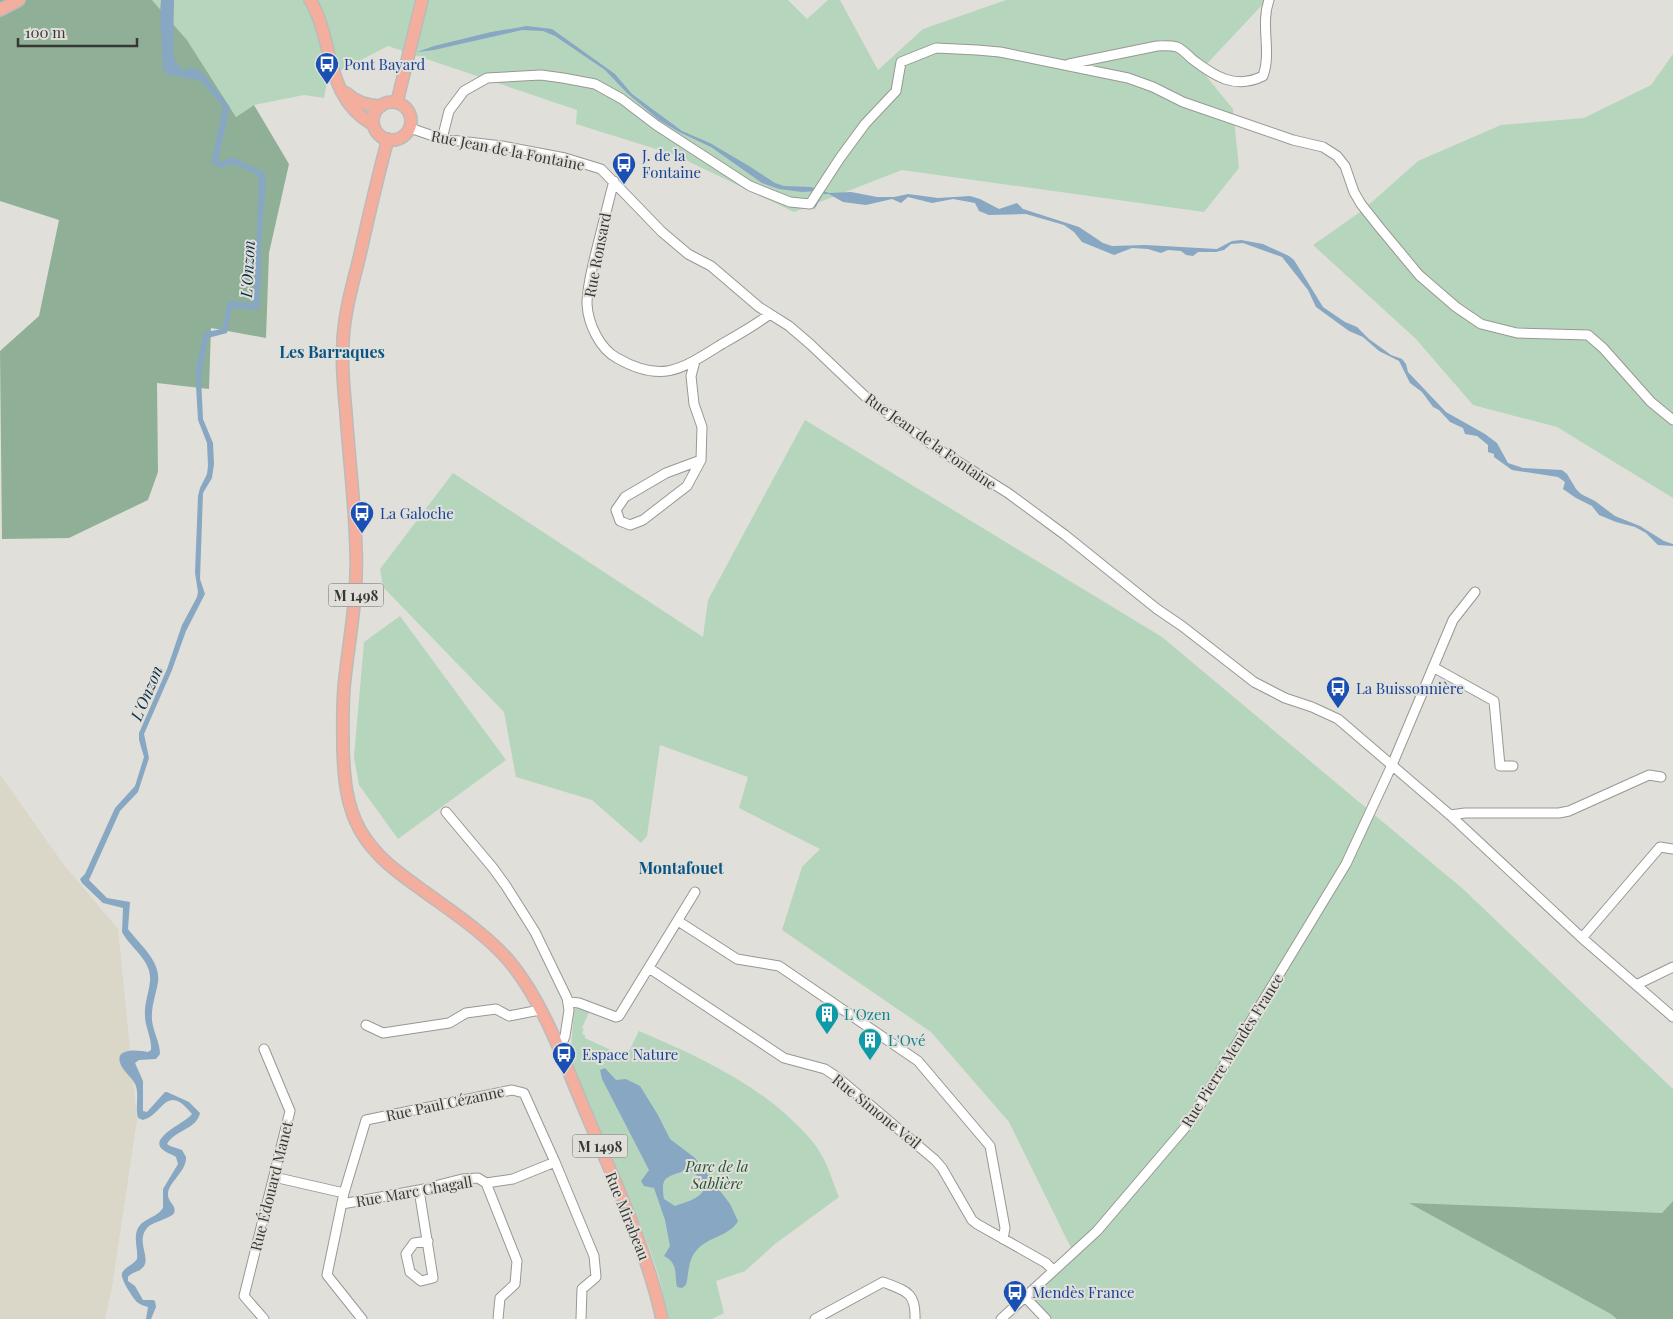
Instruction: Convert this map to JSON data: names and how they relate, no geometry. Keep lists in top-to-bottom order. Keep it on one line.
{"streets":{"main road":["M 1498","Rue Mirabeau"],"street":["Rue Jean de la Fontaine","Rue Ronsard","Rue Pierre Mendès France","Rue Paul Cézanne","Rue Simone Veil","Rue Édouard Manet","Rue Marc Chagall"]},"crossings":[["Rue Jean de la Fontaine","Rue Ronsard"],["Rue Jean de la Fontaine","Rue Pierre Mendès France"],["Rue Jean de la Fontaine","Rue Mirabeau"],["Rue Pierre Mendès France","Rue Simone Veil"],["Rue Paul Cézanne","Rue Marc Chagall"]],"districts":["Les Barraques","Montafouet"],"water":["L'Onzon"],"parks":["Parc de la Sablière"],"places":{"bus stop":["Pont Bayard","J. de la Fontaine","La Galoche","La Buissonnière","Espace Nature","Mendès France"],"building":["L'Ozen","L'Ové"]},"scale_bar":"100 m"}
